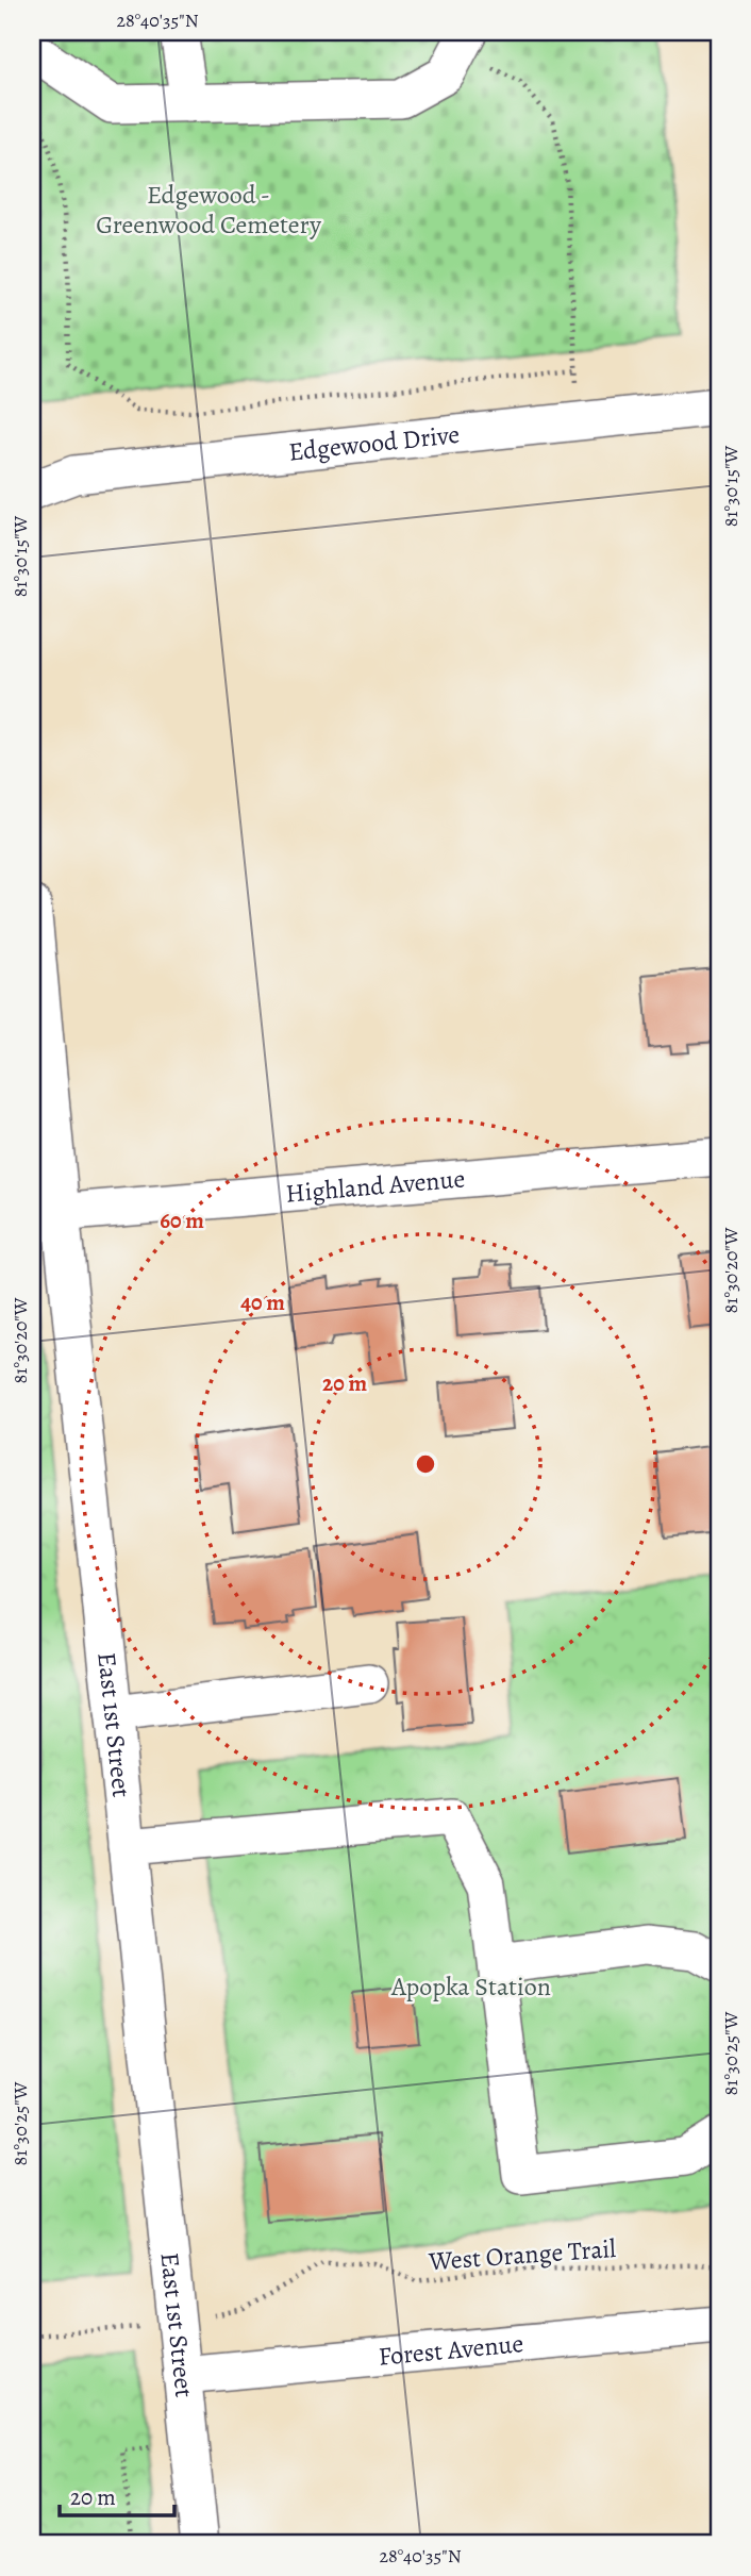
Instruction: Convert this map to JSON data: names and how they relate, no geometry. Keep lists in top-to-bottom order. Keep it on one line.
{"streets":{"street":["Edgewood Drive","Highland Avenue","East 1st Street","Forest Avenue"],"path":["West Orange Trail"]},"crossings":[["Highland Avenue","East 1st Street"],["East 1st Street","West Orange Trail"],["East 1st Street","Forest Avenue"]],"parks":["Edgewood - Greenwood Cemetery","Apopka Station"],"scale_bar":"20 m","coordinates":["28°40'35\"N","81°30'15\"W","81°30'20\"W","81°30'25\"W"],"rings":["60 m","40 m","20 m"]}
